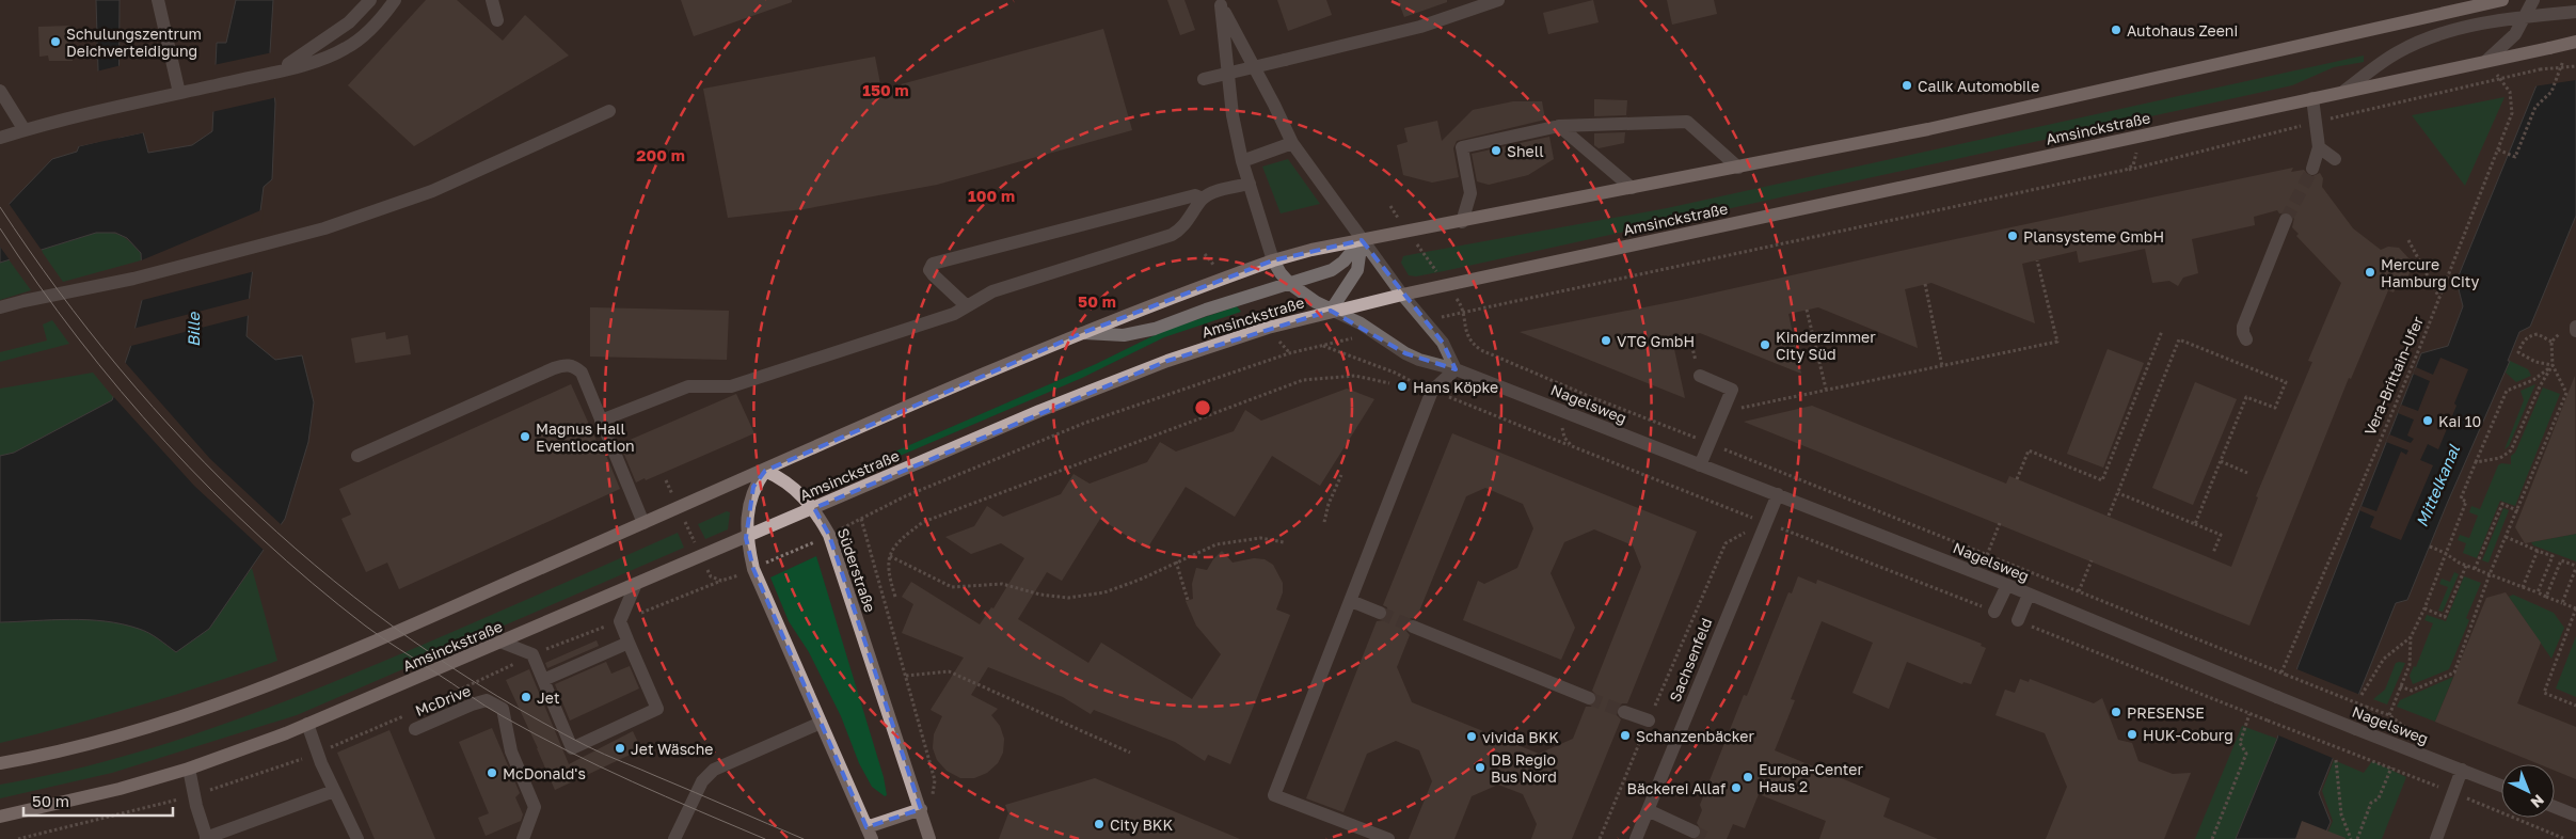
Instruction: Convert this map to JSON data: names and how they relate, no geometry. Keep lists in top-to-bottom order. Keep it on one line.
{"streets":{"main road":["Amsinckstraße","Süderstraße"],"street":["Nagelsweg","Sachsenfeld","McDrive"],"path":["Vera-Brittain-Ufer"]},"crossings":[["Amsinckstraße","Nagelsweg"],["Amsinckstraße","Süderstraße"],["Nagelsweg","Sachsenfeld"]],"water":["Bille","Mittelkanal"],"places":["Autohaus Zeeni","Schulungszentrum Deichverteidigung","Calik Automobile","Shell","Plansysteme GmbH","Mercure Hamburg City","VTG GmbH","Kinderzimmer City Süd","Hans Köpke","Kai 10","Magnus Hall Eventlocation","Jet","PRESENSE","HUK-Coburg","Schanzenbäcker","vivida BKK","Jet Wäsche","DB Regio Bus Nord","McDonald's","Europa-Center Haus 2","Bäckerei Allaf","City BKK"],"scale_bar":"50 m","north":"bottom right","rings":["150 m","200 m","100 m","50 m"]}
